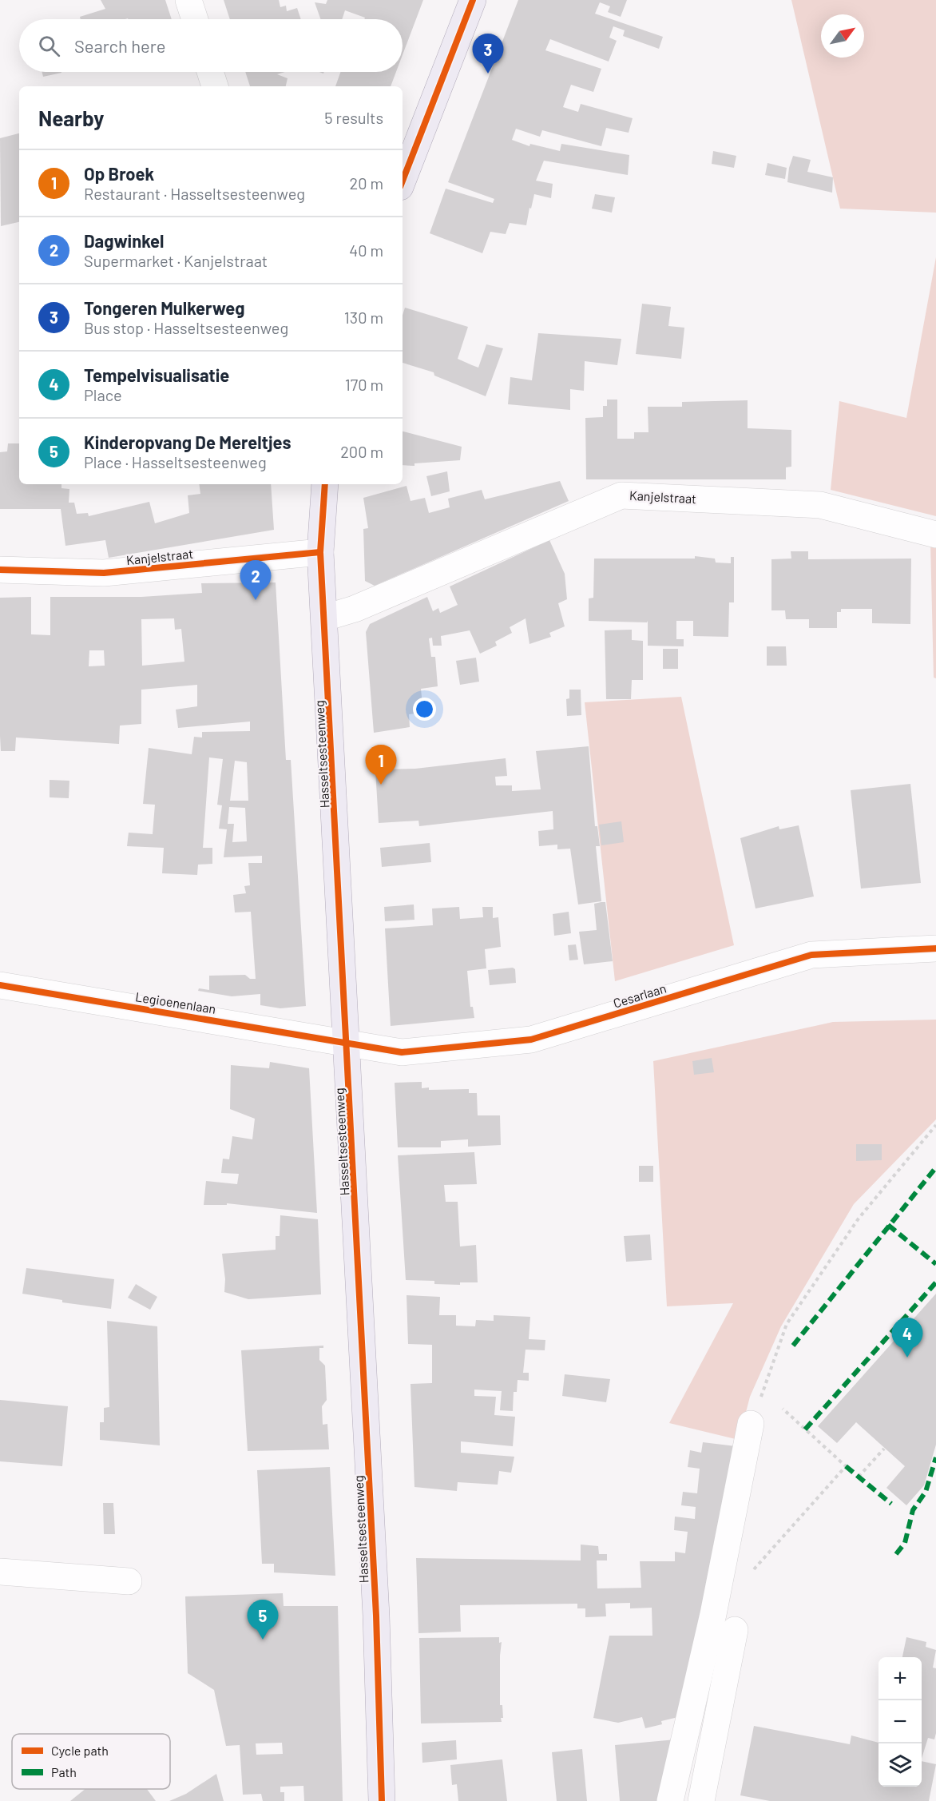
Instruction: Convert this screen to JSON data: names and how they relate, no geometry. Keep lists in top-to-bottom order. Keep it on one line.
{"streets":{"main road":["Hasseltsesteenweg"],"street":["Kanjelstraat","Cesarlaan","Legioenenlaan"]},"crossings":[["Kanjelstraat","Hasseltsesteenweg"],["Hasseltsesteenweg","Cesarlaan"],["Hasseltsesteenweg","Legioenenlaan"],["Cesarlaan","Legioenenlaan"]],"legend":["Cycle path","Path"],"north":"top right","page":{"search":"Search here","pins":["3","2","1","4","5"],"heading":["Nearby","5 results"],"list":[{"mark":"1","name":"Op Broek","note":"Restaurant · Hasseltsesteenweg","value":"20 m"},{"mark":"2","name":"Dagwinkel","note":"Supermarket · Kanjelstraat","value":"40 m"},{"mark":"3","name":"Tongeren Mulkerweg","note":"Bus stop · Hasseltsesteenweg","value":"130 m"},{"mark":"4","name":"Tempelvisualisatie","note":"Place","value":"170 m"},{"mark":"5","name":"Kinderopvang De Mereltjes","note":"Place · Hasseltsesteenweg","value":"200 m"}],"map_buttons":["+","−"]}}
